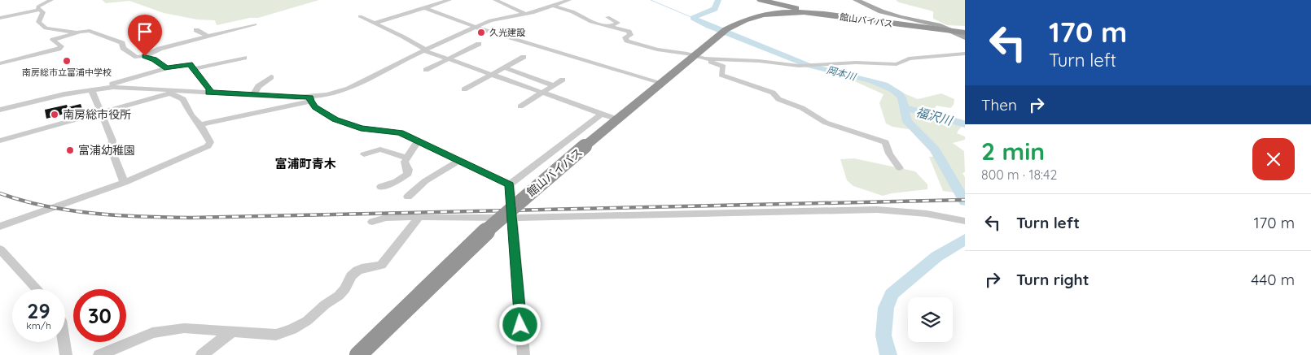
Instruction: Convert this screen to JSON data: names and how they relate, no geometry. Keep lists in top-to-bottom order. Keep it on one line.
{"streets":{"highway":["館山バイパス"]},"districts":["富浦町青木"],"water":["岡本川","福沢川"],"places":["久光建設","南房総市立富浦中学校","南房総市役所","富浦幼稚園"],"page":{"turn":["170 m","Turn left"],"then":"Then","heading":["2 min","800 m · 18:42"],"list":[{"name":"Turn left","value":"170 m"},{"name":"Turn right","value":"440 m"}],"speed":"29 km/h","limit":"30"}}
